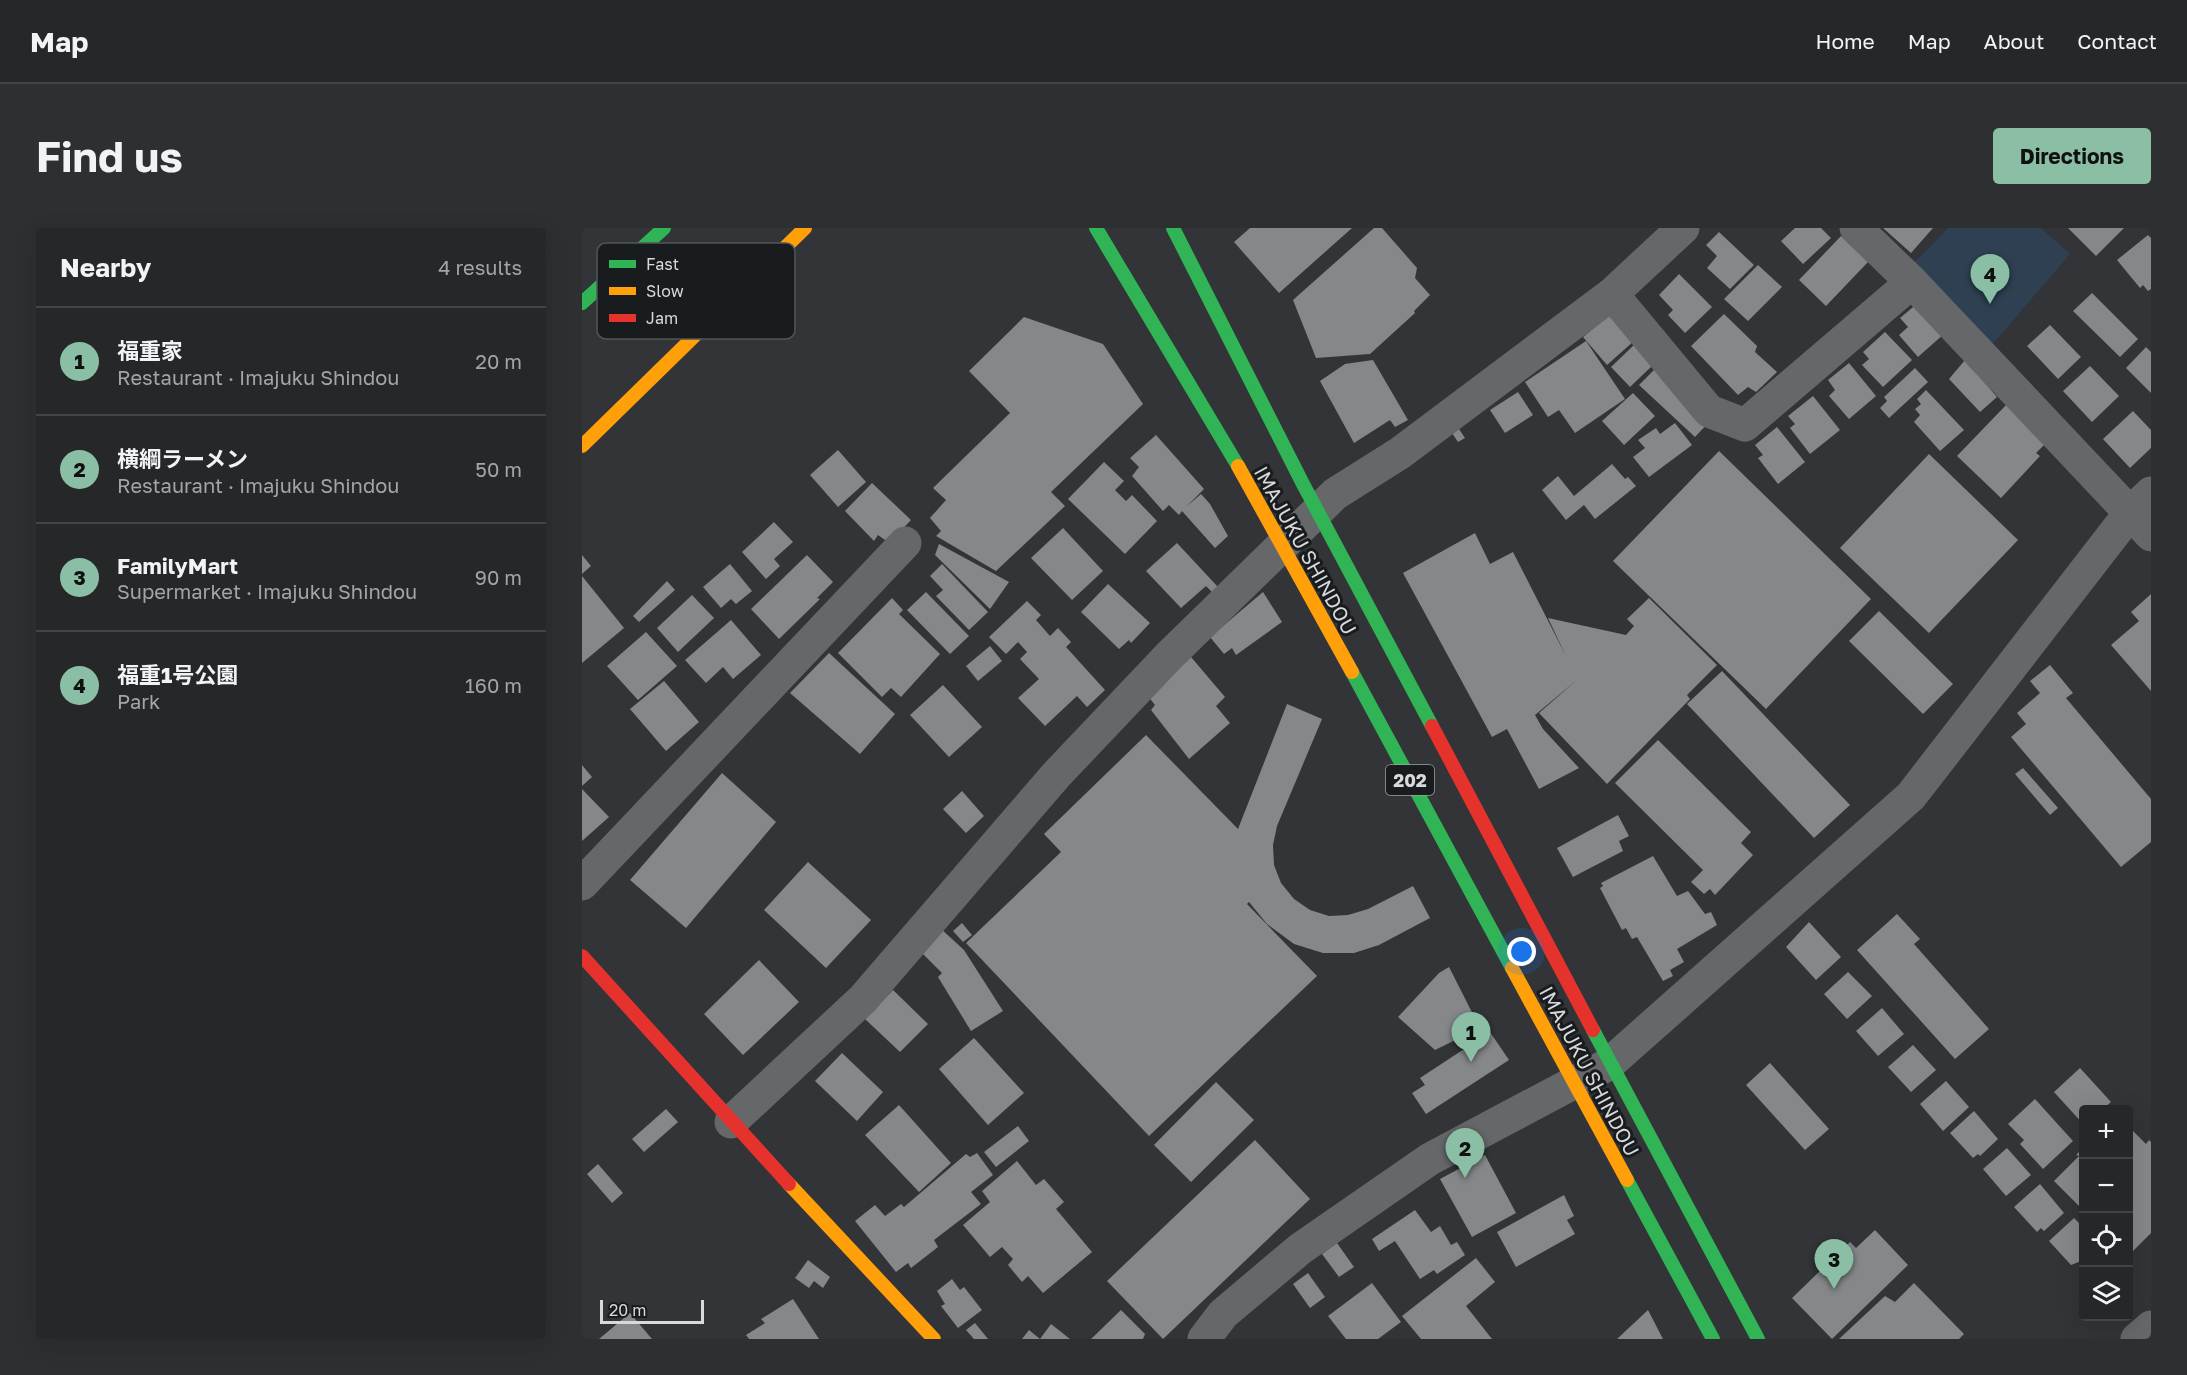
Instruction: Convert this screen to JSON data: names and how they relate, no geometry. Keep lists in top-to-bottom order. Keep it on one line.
{"streets":{"main road":["IMAJUKU SHINDOU","202"]},"legend":["Fast","Slow","Jam"],"scale_bar":"20 m","page":{"header":"Map","nav":["Home","Map","About","Contact"],"buttons":"Directions","title":"Find us","heading":["Nearby","4 results"],"pins":["4","1","2","3"],"list":[{"mark":"1","name":"福重家","note":"Restaurant · Imajuku Shindou","value":"20 m"},{"mark":"2","name":"横綱ラーメン","note":"Restaurant · Imajuku Shindou","value":"50 m"},{"mark":"3","name":"FamilyMart","note":"Supermarket · Imajuku Shindou","value":"90 m"},{"mark":"4","name":"福重1号公園","note":"Park","value":"160 m"}],"map_buttons":["+","−"],"scale":"20 m"}}
